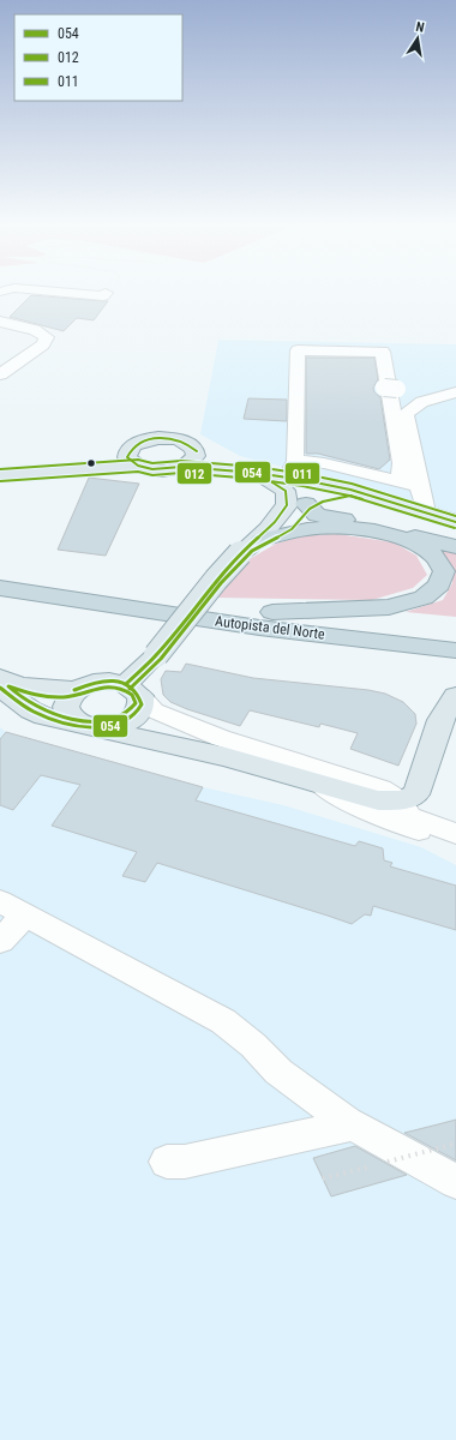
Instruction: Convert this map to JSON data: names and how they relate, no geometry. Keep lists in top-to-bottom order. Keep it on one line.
{"streets":{"highway":["Autopista del Norte"]},"lines":["transit line 054","transit line 011","transit line 012"],"legend":["054","012","011"],"north":"top"}
